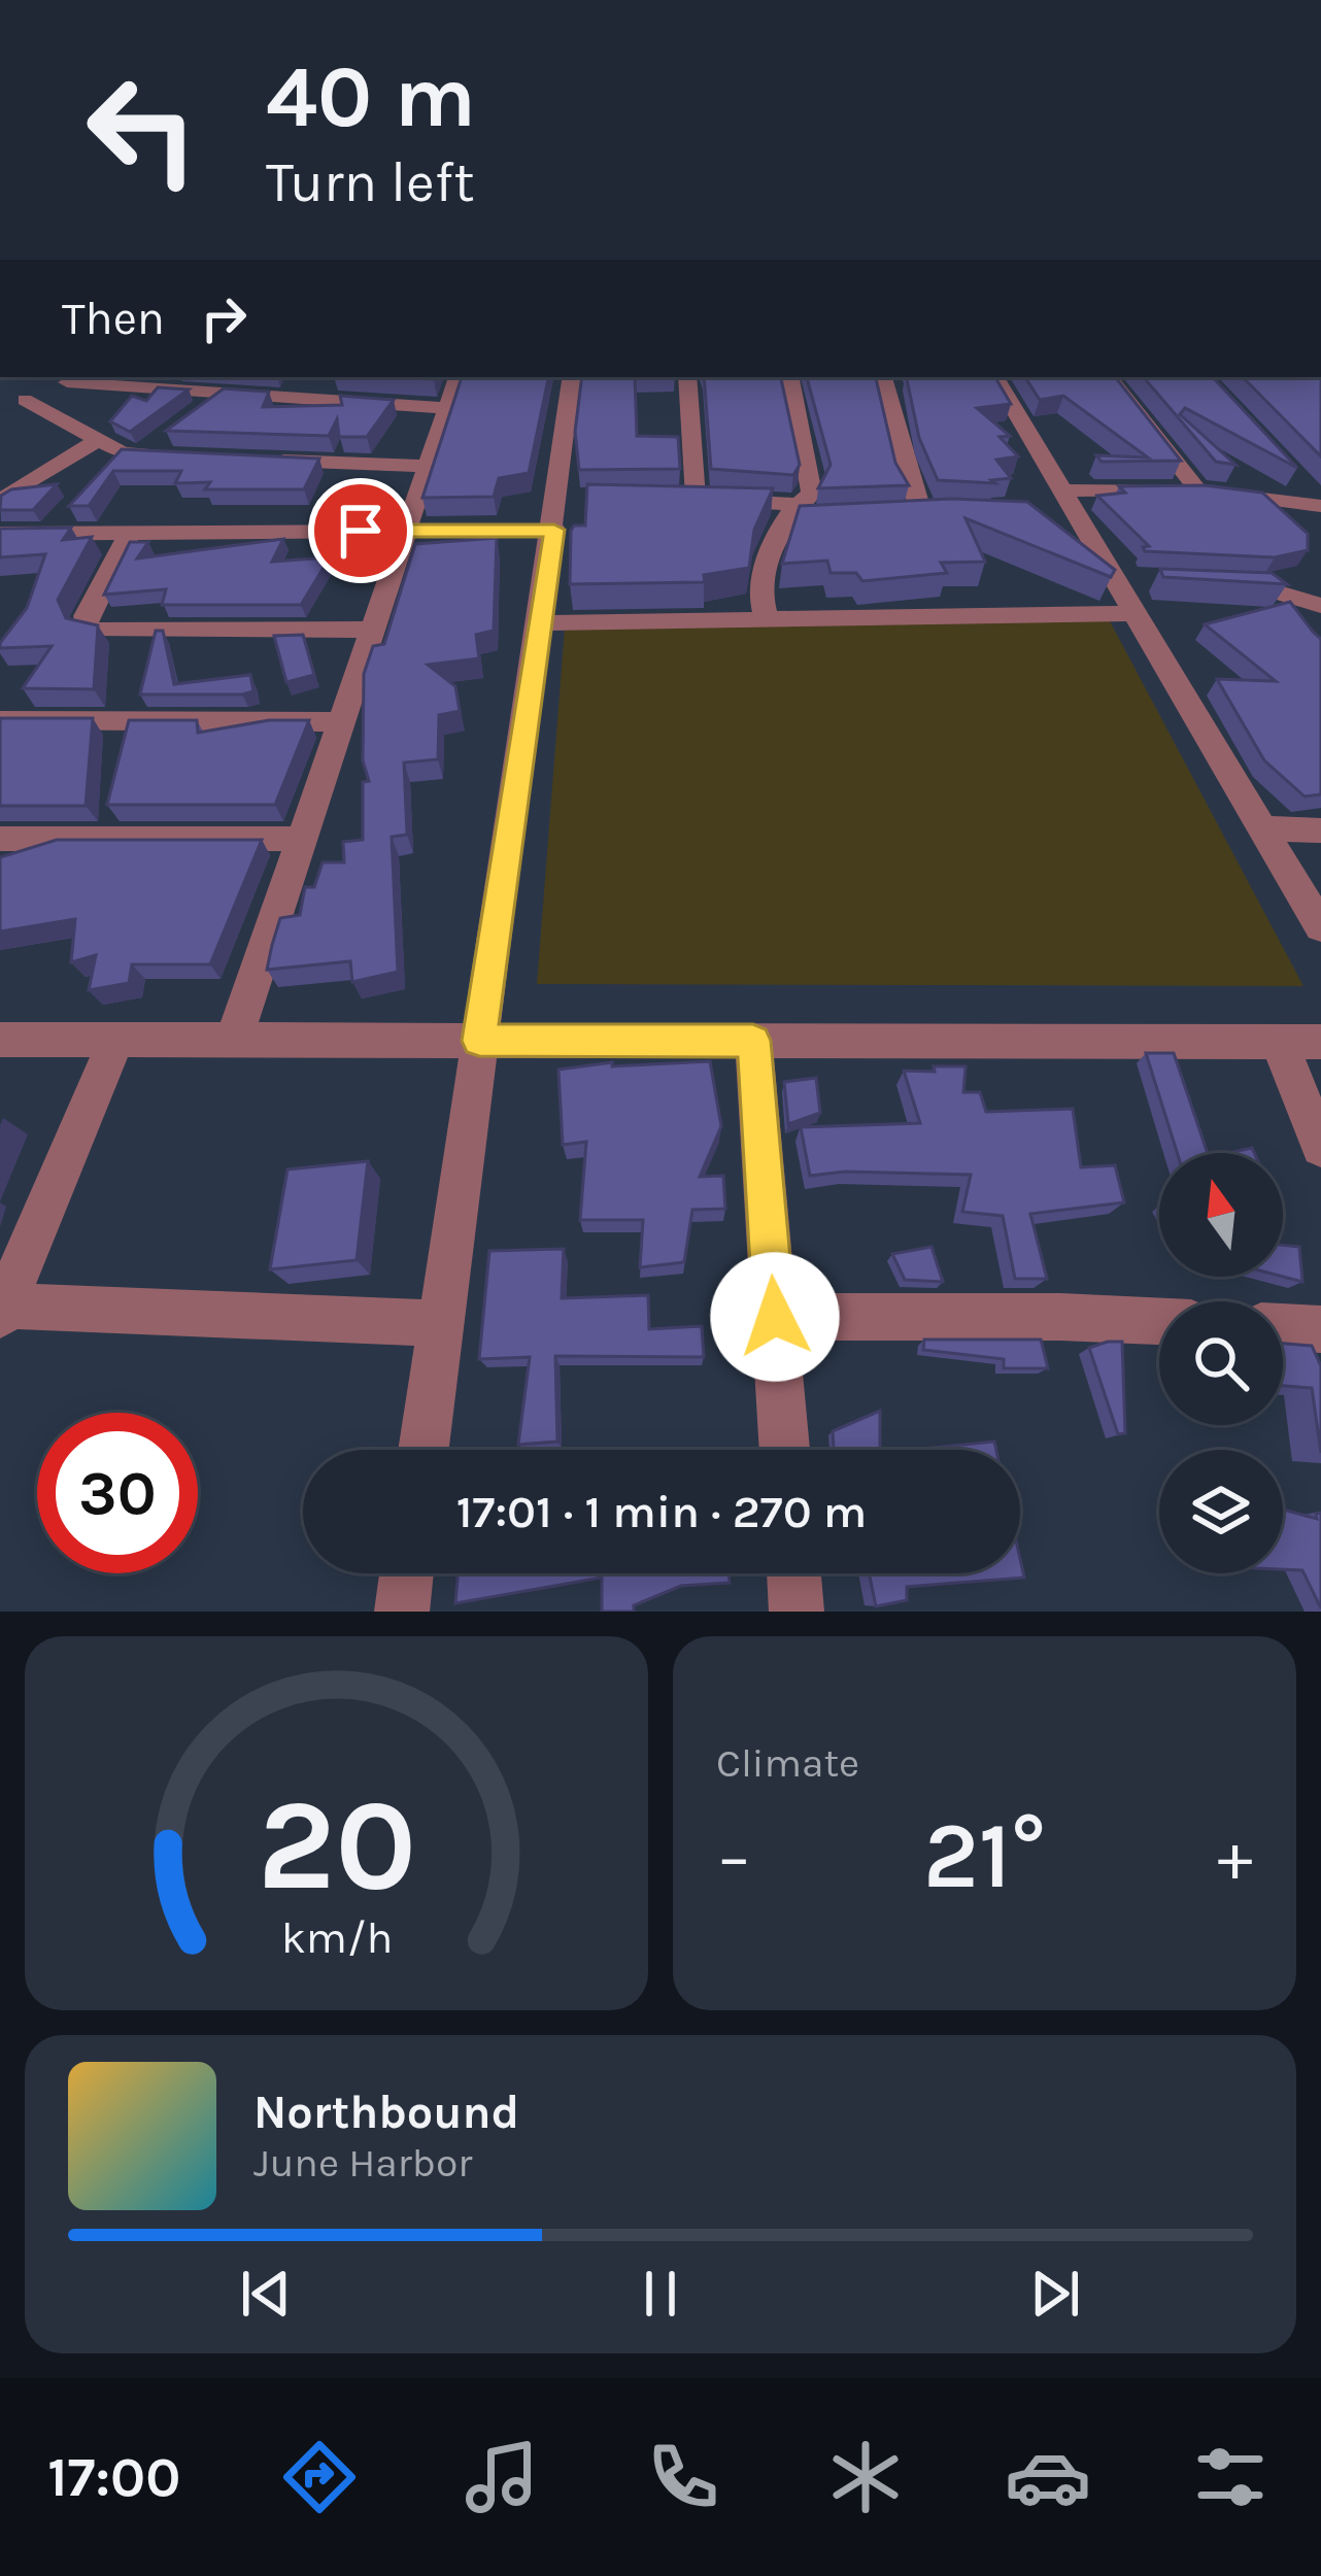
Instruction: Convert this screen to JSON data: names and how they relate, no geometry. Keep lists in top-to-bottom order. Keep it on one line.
{"north":"top","page":{"turn":["40 m","Turn left"],"then":"Then","limit":"30","trip":"17:01 · 1 min · 270 m","tile":"Climate","heat":["−","21°","+"],"song":["Northbound","June Harbor"],"tabs":"17:00","gauge":["20","km/h"]}}
